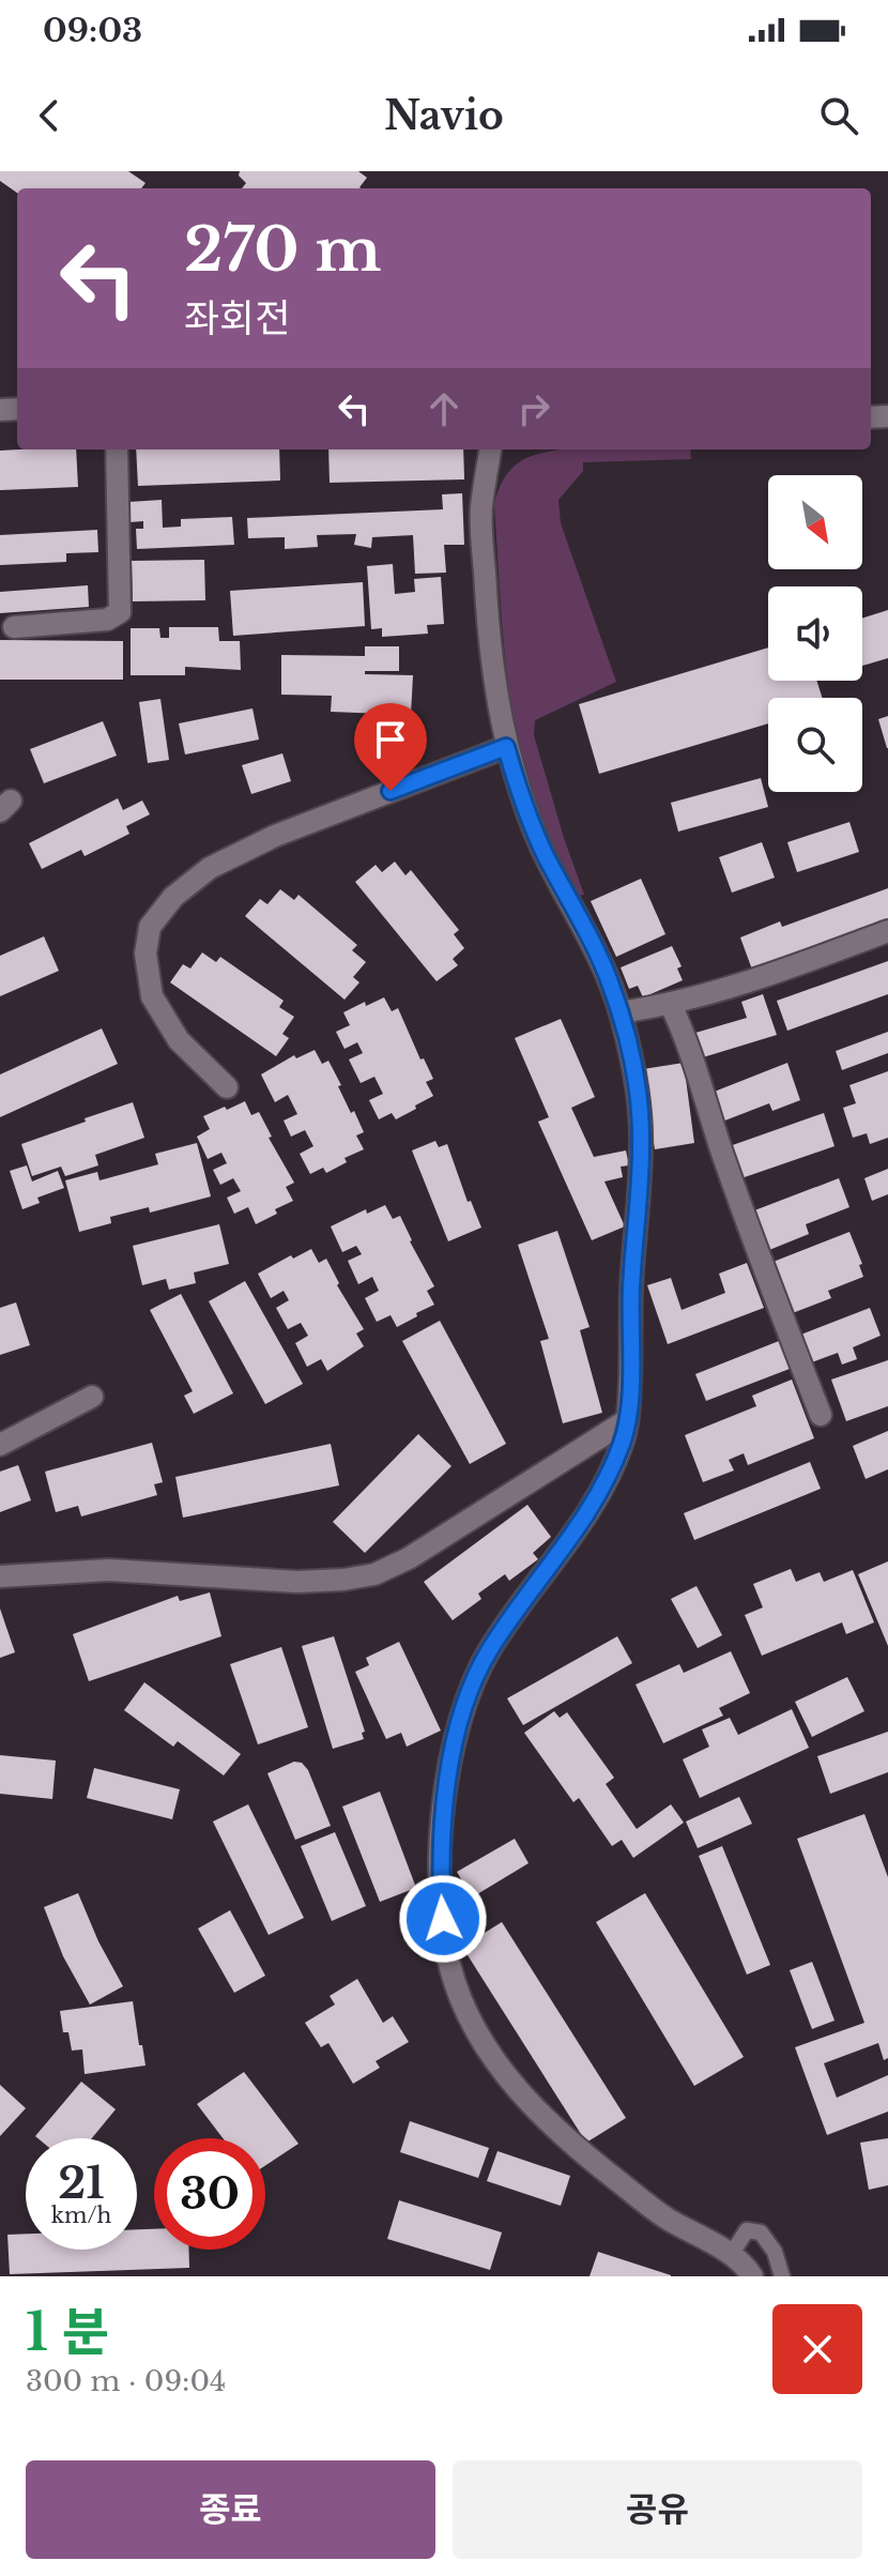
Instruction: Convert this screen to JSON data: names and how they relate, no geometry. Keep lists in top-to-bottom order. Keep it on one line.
{"north":"bottom right","page":{"status":"09:03","header":"Navio","turn":["270 m","좌회전"],"speed":"21 km/h","limit":"30","heading":["1 분","300 m · 09:04"],"buttons":["종료","공유"]}}
